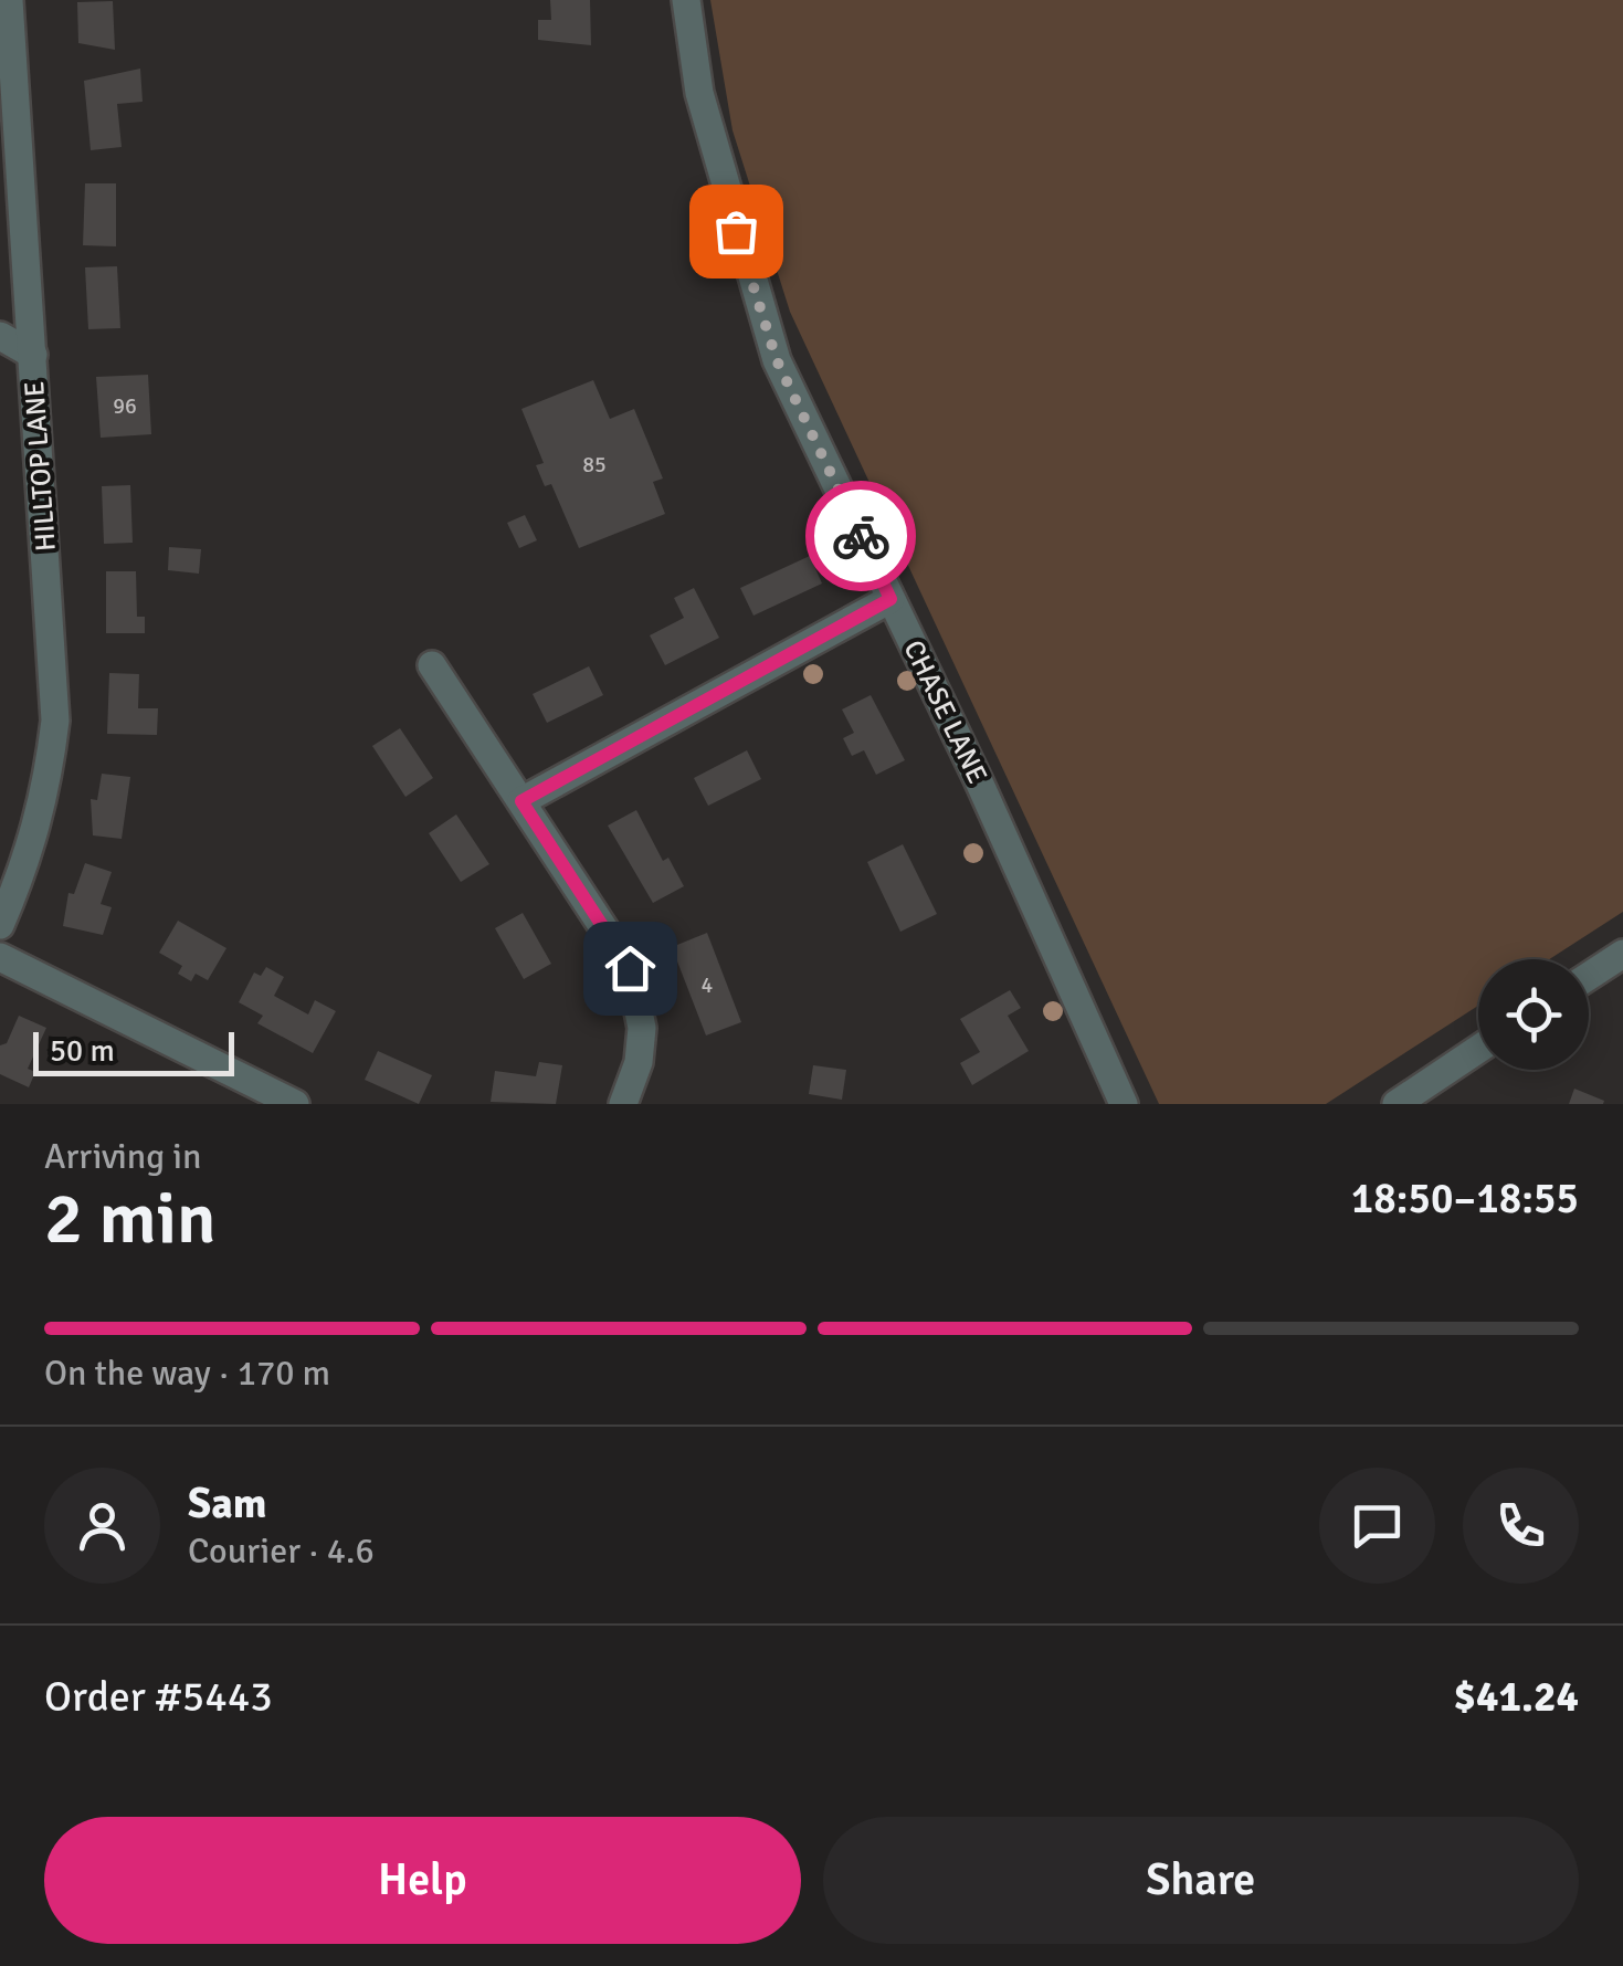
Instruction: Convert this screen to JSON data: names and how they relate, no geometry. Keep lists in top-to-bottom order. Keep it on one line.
{"streets":{"street":["HILLTOP LANE","CHASE LANE"]},"house_numbers":["96","85","4"],"scale_bar":"50 m","page":{"scale":"50 m","heading":["2 min","Arriving in","18:50–18:55"],"panel":["Sam","Courier · 4.6","Order #5443","$41.24"],"bar":"On the way · 170 m","buttons":["Help","Share"]}}
